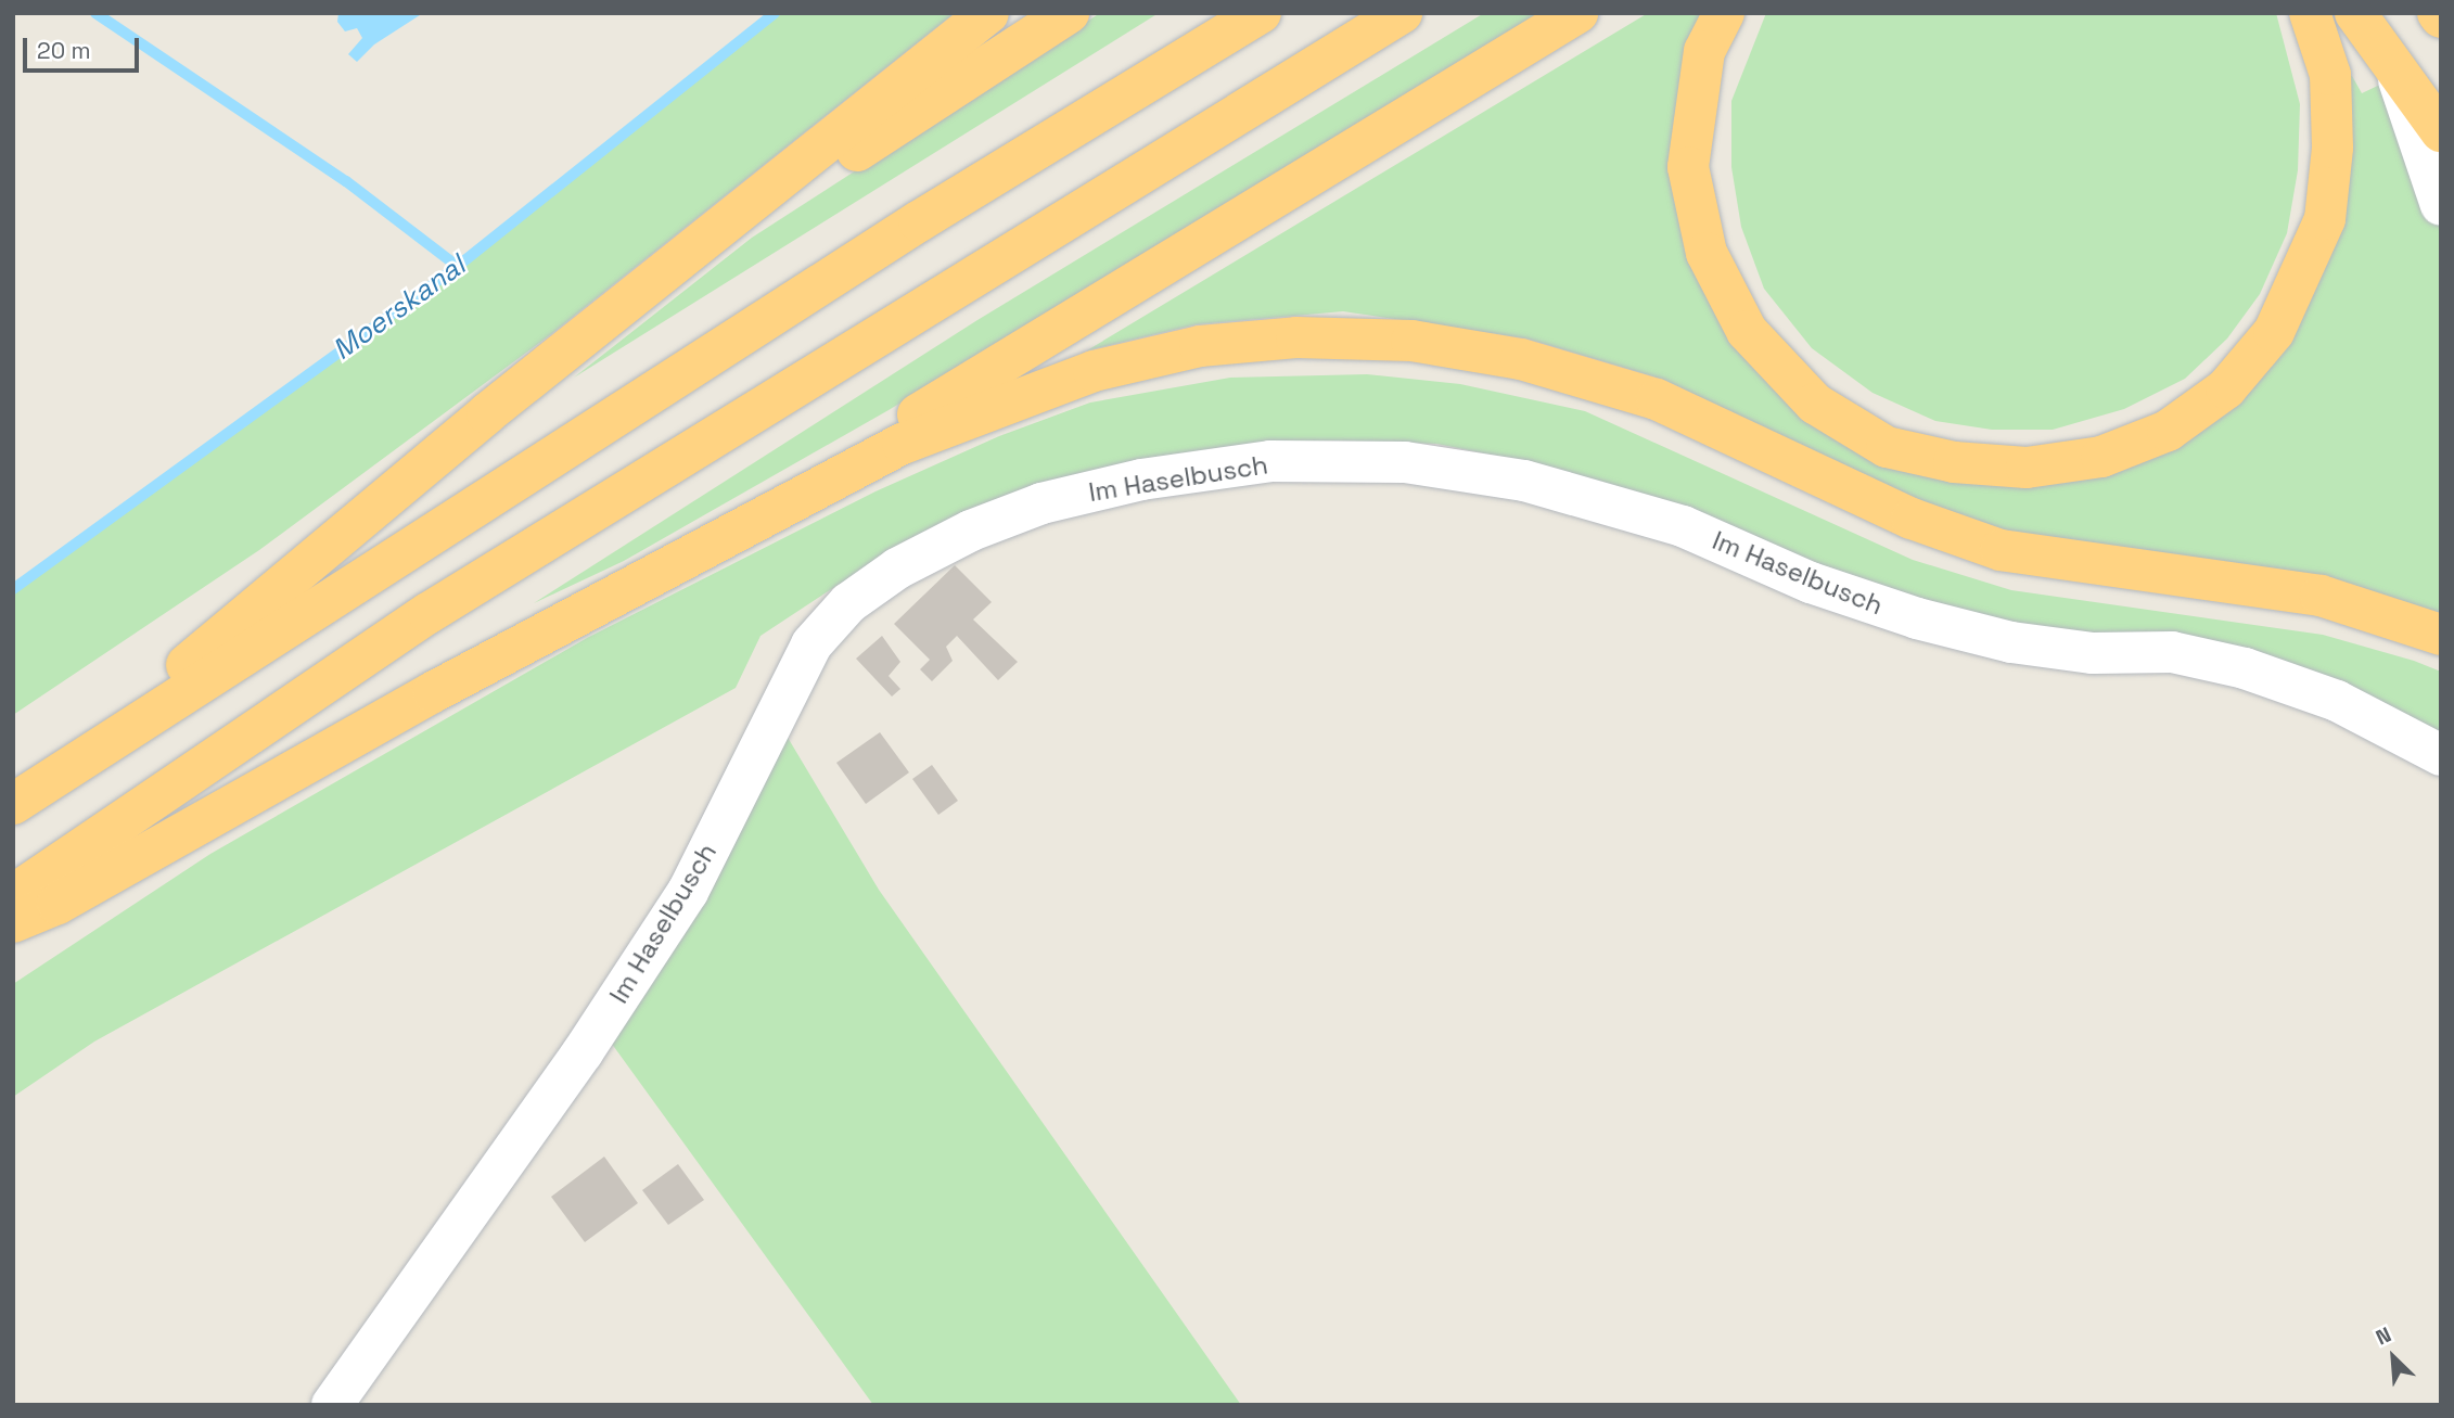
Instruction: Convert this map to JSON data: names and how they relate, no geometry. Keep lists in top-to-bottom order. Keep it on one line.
{"streets":{"street":["Im Haselbusch"]},"water":["Moerskanal"],"scale_bar":"20 m","north":"top left"}
